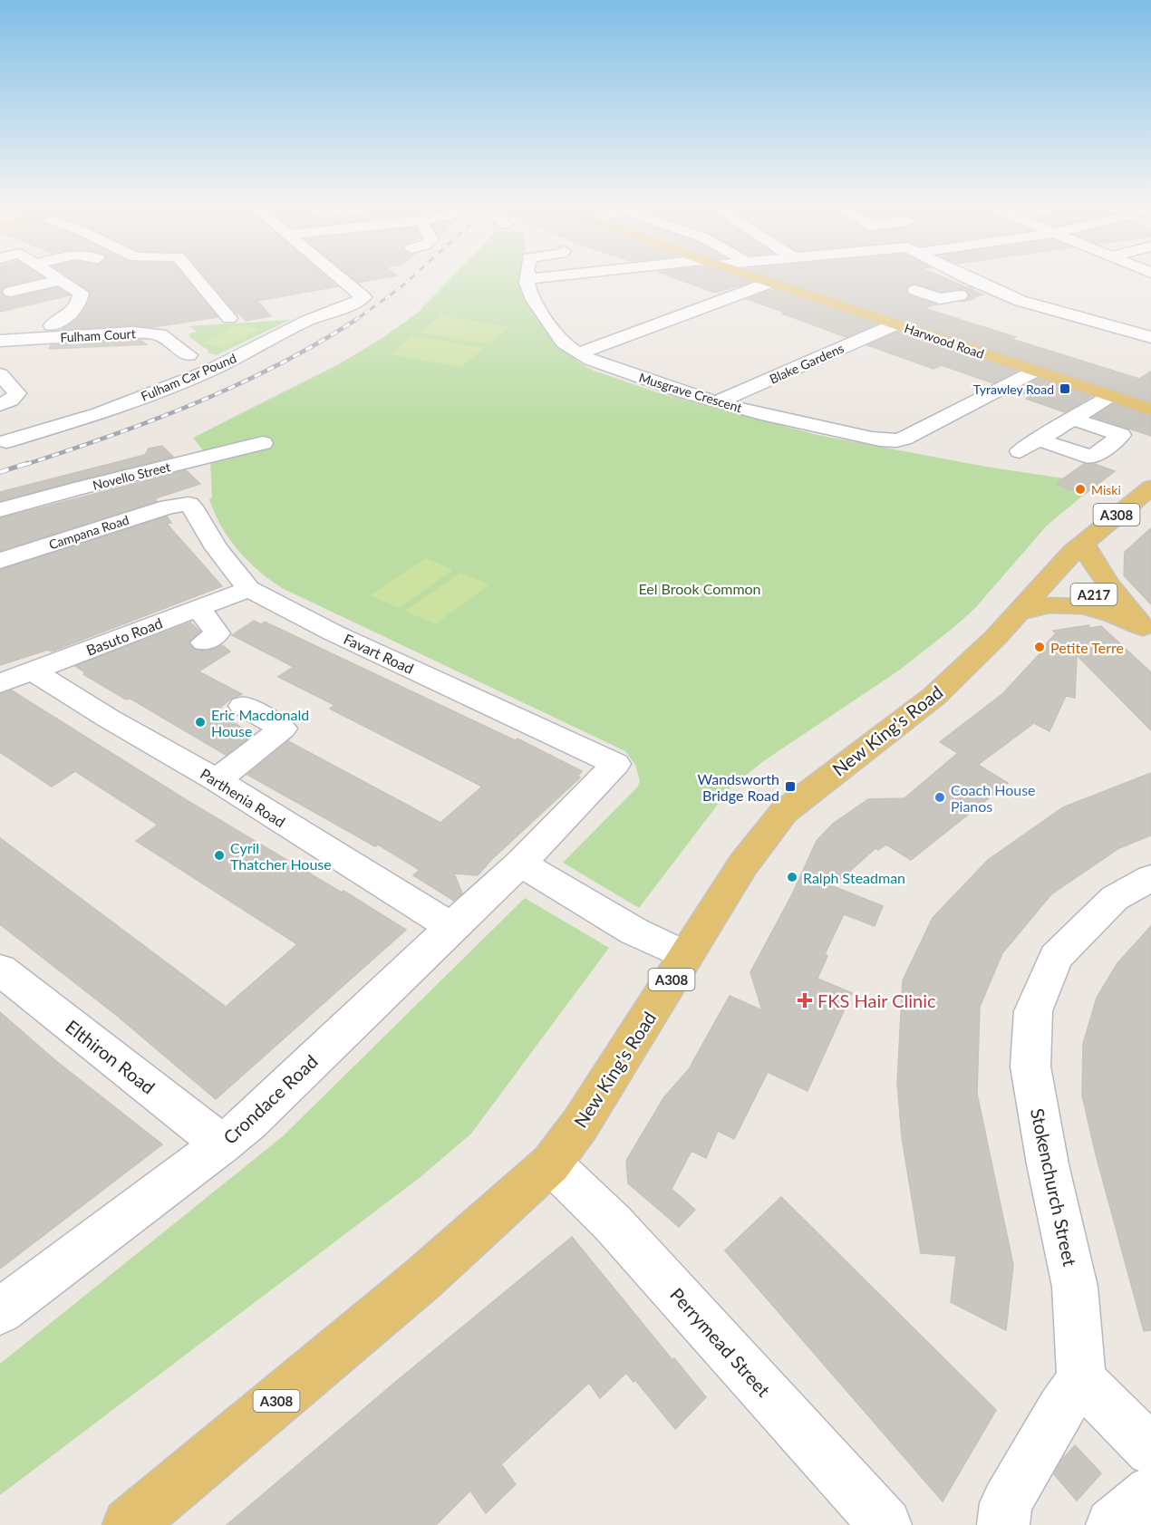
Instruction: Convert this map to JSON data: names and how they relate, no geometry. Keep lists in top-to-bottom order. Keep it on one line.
{"streets":{"main road":["Harwood Road","A308","A217","New King's Road"],"street":["Fulham Court","Blake Gardens","Fulham Car Pound","Musgrave Crescent","Novello Street","Campana Road","Basuto Road","Favart Road","Parthenia Road","Elthiron Road","Crondace Road","Stokenchurch Street","Perrymead Street"]},"crossings":[["Harwood Road","Blake Gardens"],["Harwood Road","Musgrave Crescent"],["Blake Gardens","Musgrave Crescent"],["Campana Road","Favart Road"],["A217","New King's Road"],["Basuto Road","Favart Road"],["Basuto Road","Parthenia Road"],["Favart Road","Crondace Road"],["New King's Road","Perrymead Street"],["Parthenia Road","Crondace Road"],["Elthiron Road","Crondace Road"]],"parks":["Eel Brook Common"],"places":{"transit":["Tyrawley Road","Wandsworth Bridge Road"],"other":["Miski","Petite Terre","Eric Macdonald House","Coach House Pianos","Cyril Thatcher House","Ralph Steadman"],"health":["FKS Hair Clinic"]}}
